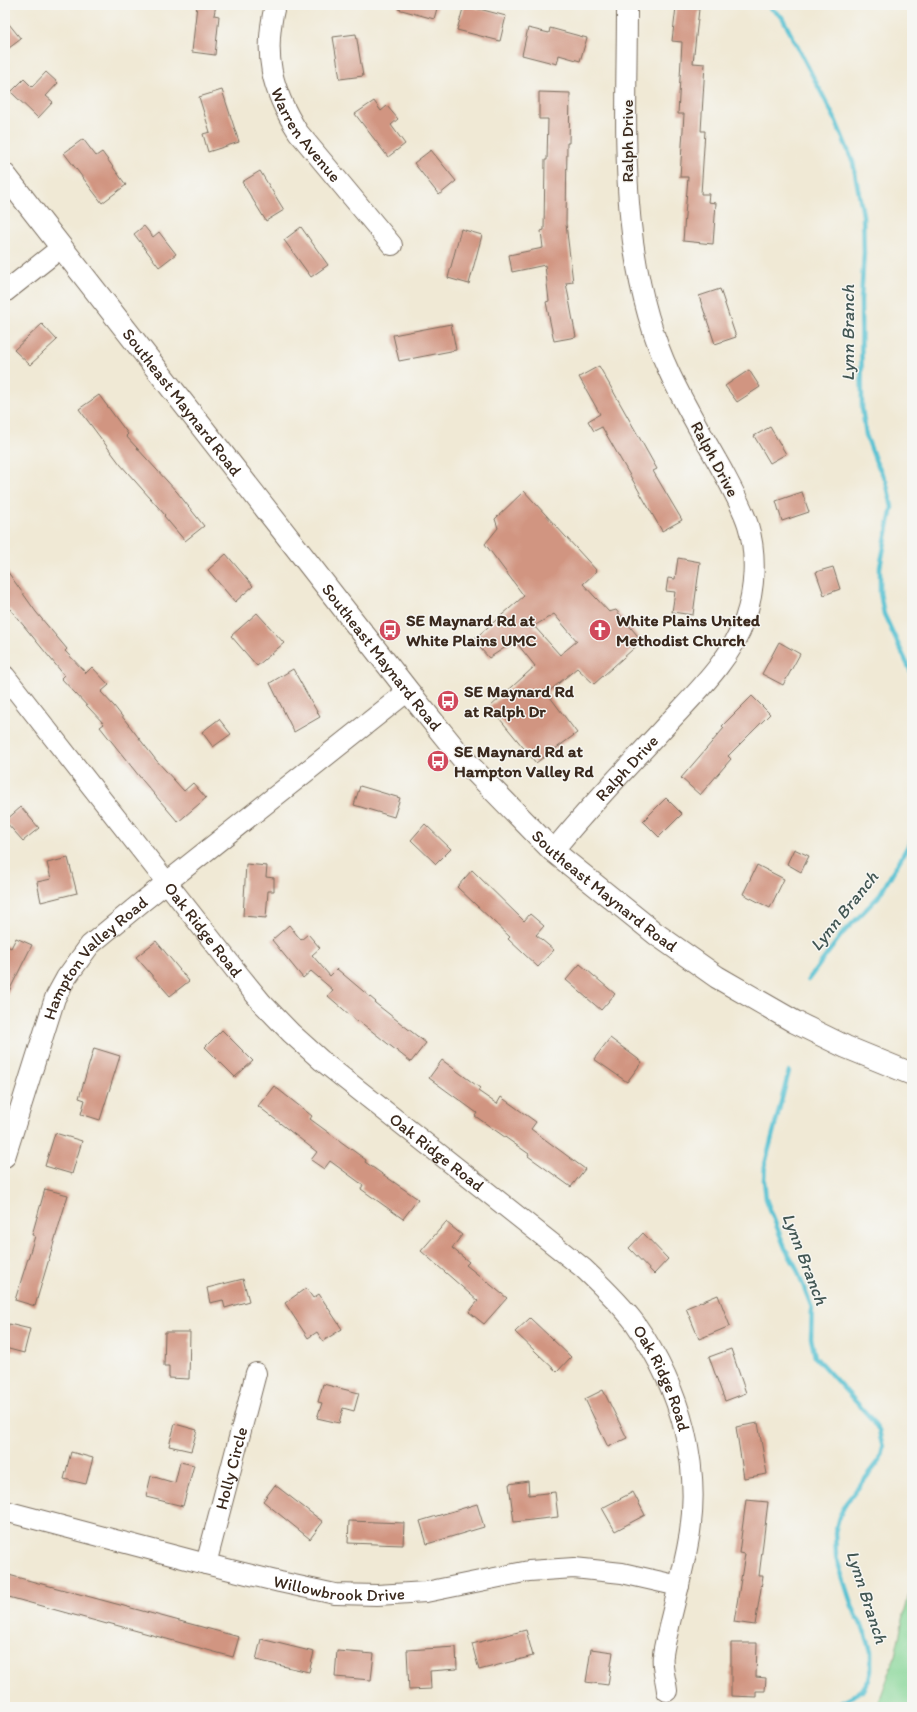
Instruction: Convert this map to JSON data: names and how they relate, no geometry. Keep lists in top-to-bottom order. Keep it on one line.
{"streets":{"main road":["Southeast Maynard Road"],"street":["Warren Avenue","Ralph Drive","Oak Ridge Road","Hampton Valley Road","Holly Circle","Willowbrook Drive"]},"crossings":[["Ralph Drive","Southeast Maynard Road"],["Southeast Maynard Road","Hampton Valley Road"],["Oak Ridge Road","Hampton Valley Road"],["Oak Ridge Road","Willowbrook Drive"],["Holly Circle","Willowbrook Drive"]],"water":["Lynn Branch"],"places":{"bus stop":["SE Maynard Rd at White Plains UMC","SE Maynard Rd at Ralph Dr","SE Maynard Rd at Hampton Valley Rd"],"church":["White Plains United Methodist Church"]}}
